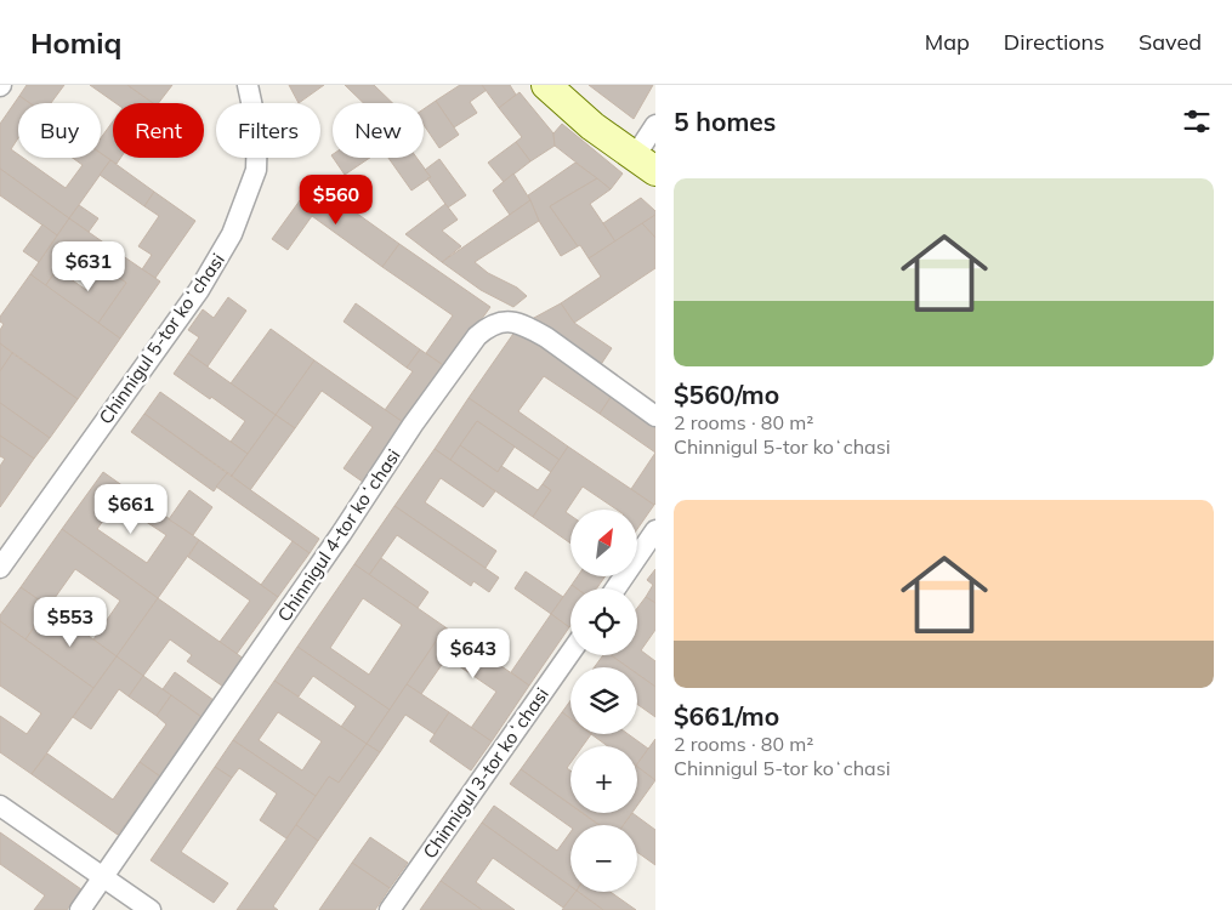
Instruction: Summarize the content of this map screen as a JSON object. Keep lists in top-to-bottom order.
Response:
{
  "streets": {
    "street": ["Chinnigul 5-tor koʻchasi", "Chinnigul 4-tor koʻchasi", "Chinnigul 3-tor koʻchasi"]
  },
  "north": "top right",
  "page": {
    "header": "Homiq",
    "nav": ["Map", "Directions", "Saved"],
    "heading": "5 homes",
    "chip": [
      "Buy",
      "Rent",
      "Filters",
      "New"
    ],
    "list": [
      {
        "name": "$560/mo",
        "note": "2 rooms · 80 m² · Chinnigul 5-tor koʻchasi"
      },
      {
        "name": "$661/mo",
        "note": "2 rooms · 80 m² · Chinnigul 5-tor koʻchasi"
      }
    ],
    "price": [
      "$560",
      "$631",
      "$661",
      "$553",
      "$643"
    ],
    "map_buttons": ["+", "−"]
  }
}
